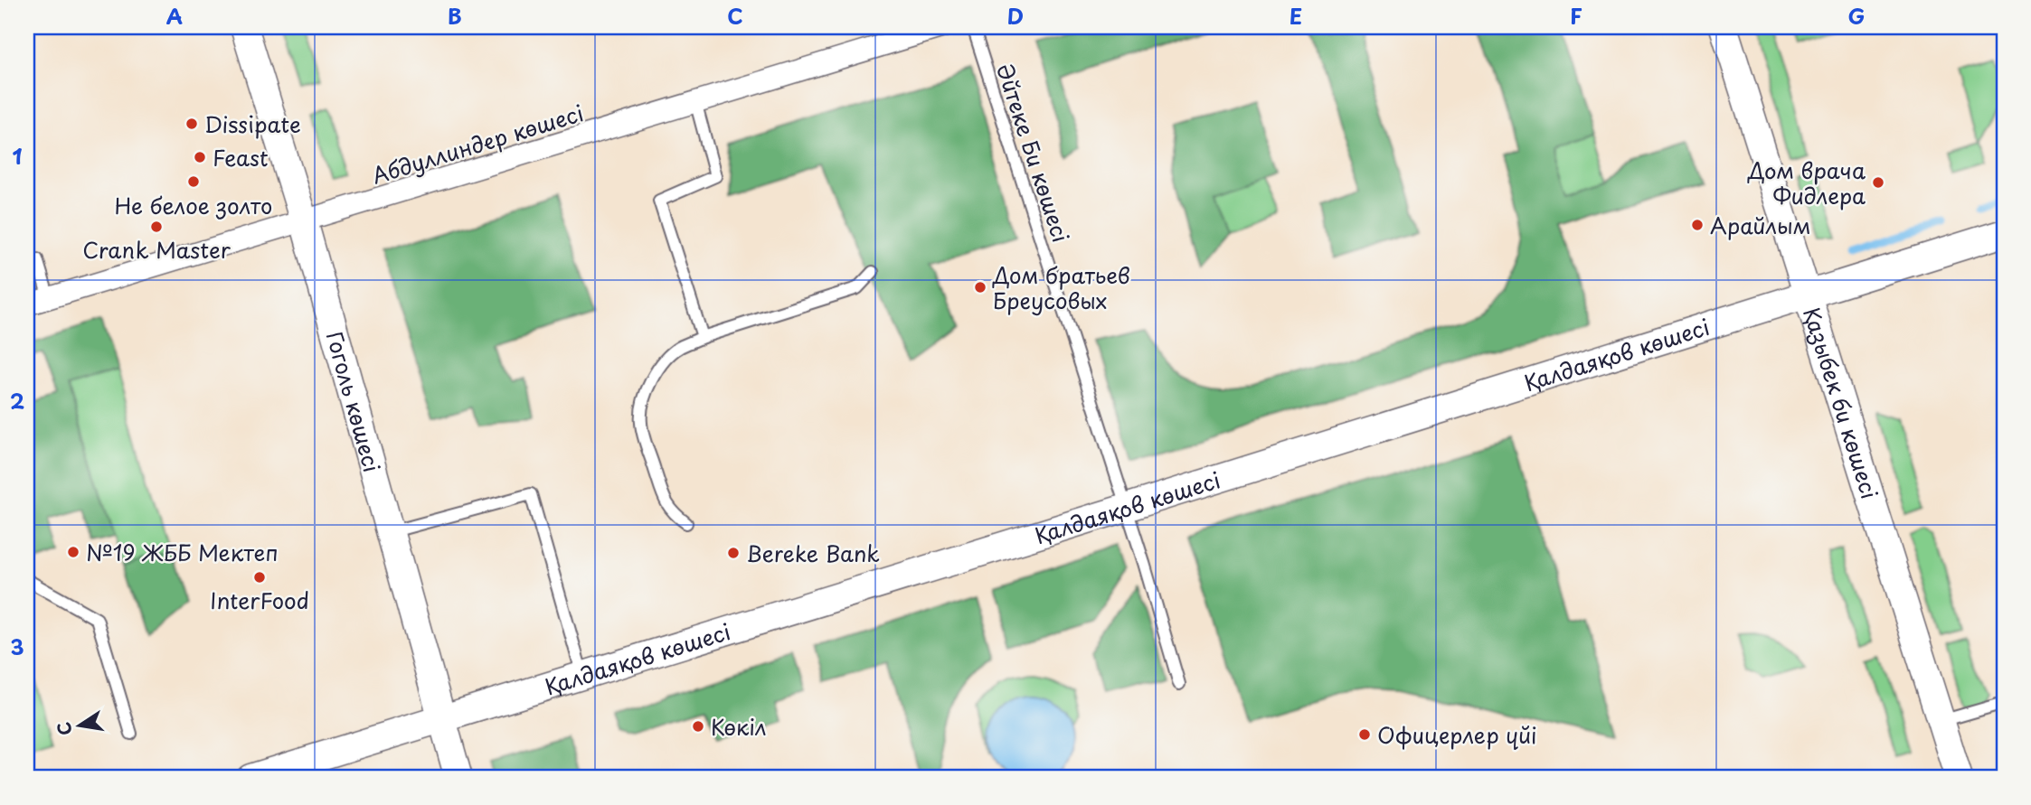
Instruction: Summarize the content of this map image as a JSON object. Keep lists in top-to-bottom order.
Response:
{
  "streets": {
    "street": [
      "Абдуллиндер көшесі",
      "Қалдаяқов көшесі",
      "Гоголь көшесі",
      "Қазыбек би көшесі"
    ],
    "lane": ["Әйтеке Би көшесі"]
  },
  "crossings": [
    ["Абдуллиндер көшесі", "Гоголь көшесі"],
    ["Әйтеке Би көшесі", "Қалдаяқов көшесі"],
    ["Қалдаяқов көшесі", "Гоголь көшесі"],
    ["Қалдаяқов көшесі", "Қазыбек би көшесі"]
  ],
  "places": [
    "Dissipate",
    "Feast",
    "Не белое золто",
    "Дом врача Фидлера",
    "Арайлым",
    "Crank Master",
    "Дом братьев Бреусовых",
    "№19 ЖББ Мектеп",
    "Bereke Bank",
    "InterFood",
    "Көкіл",
    "Офицерлер үйі"
  ],
  "north": "left",
  "grid": {
    "columns": [
      "A",
      "B",
      "C",
      "D",
      "E",
      "F",
      "G"
    ],
    "rows": ["1", "2", "3"]
  }
}
